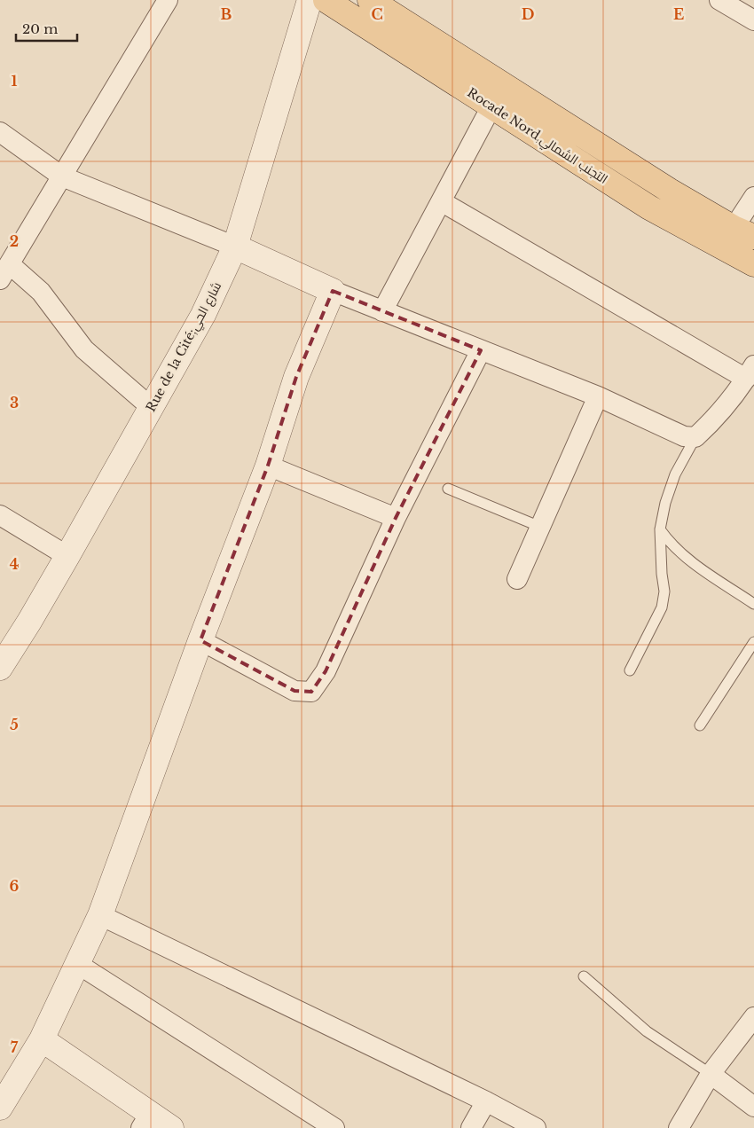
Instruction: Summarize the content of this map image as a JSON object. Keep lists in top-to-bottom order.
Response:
{
  "streets": {
    "main road": ["Rocade Nord,التجنب الشمالي"],
    "street": ["Rue de la Cité;شارع الحي"]
  },
  "scale_bar": "20 m",
  "grid": {
    "columns": [
      "B",
      "C",
      "D",
      "E"
    ],
    "rows": [
      "1",
      "2",
      "3",
      "4",
      "5",
      "6",
      "7"
    ]
  }
}
